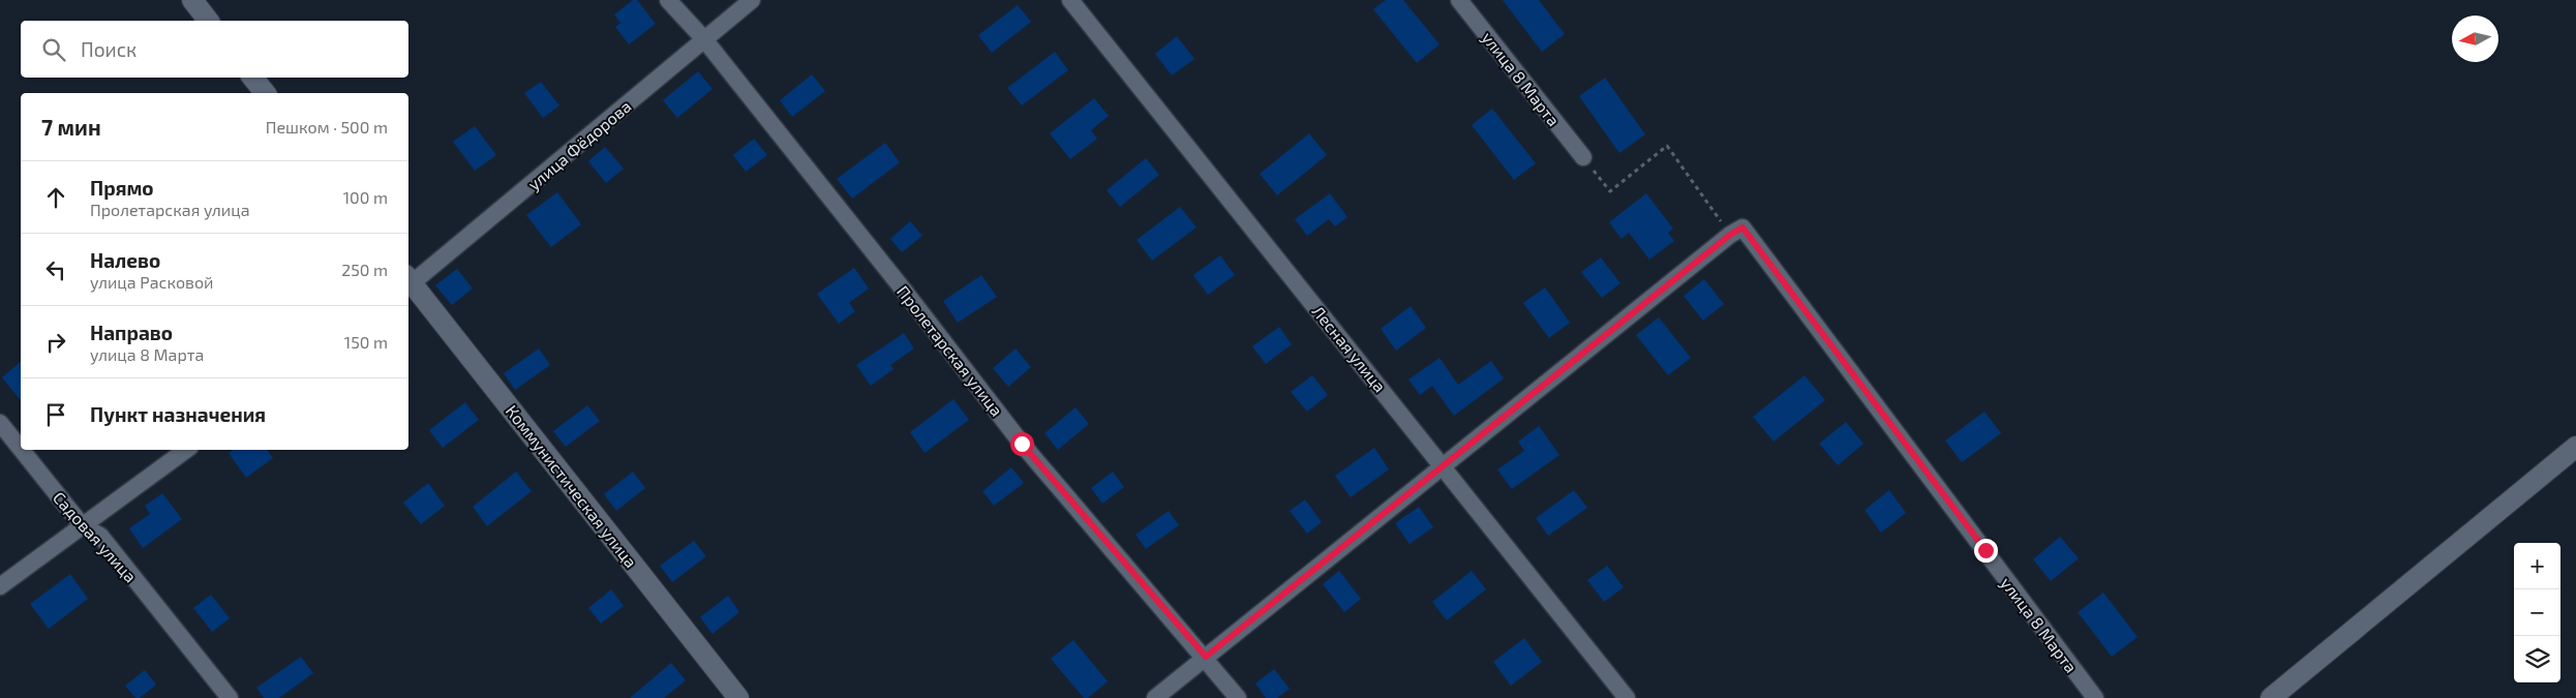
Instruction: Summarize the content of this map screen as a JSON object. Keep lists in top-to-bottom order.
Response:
{
  "streets": {
    "street": [
      "улица 8 Марта",
      "улица Фёдорова",
      "Лесная улица",
      "Пролетарская улица",
      "Коммунистическая улица",
      "Садовая улица"
    ]
  },
  "crossings": [
    ["улица Фёдорова", "Пролетарская улица"],
    ["улица Фёдорова", "Коммунистическая улица"]
  ],
  "north": "left",
  "page": {
    "search": "Поиск",
    "heading": ["7 мин", "Пешком · 500 m"],
    "list": [
      ["Прямо", "Пролетарская улица", "100 m"],
      ["Налево", "улица Расковой", "250 m"],
      ["Направо", "улица 8 Марта", "150 m"],
      "Пункт назначения"
    ],
    "map_buttons": ["+", "−"]
  }
}
